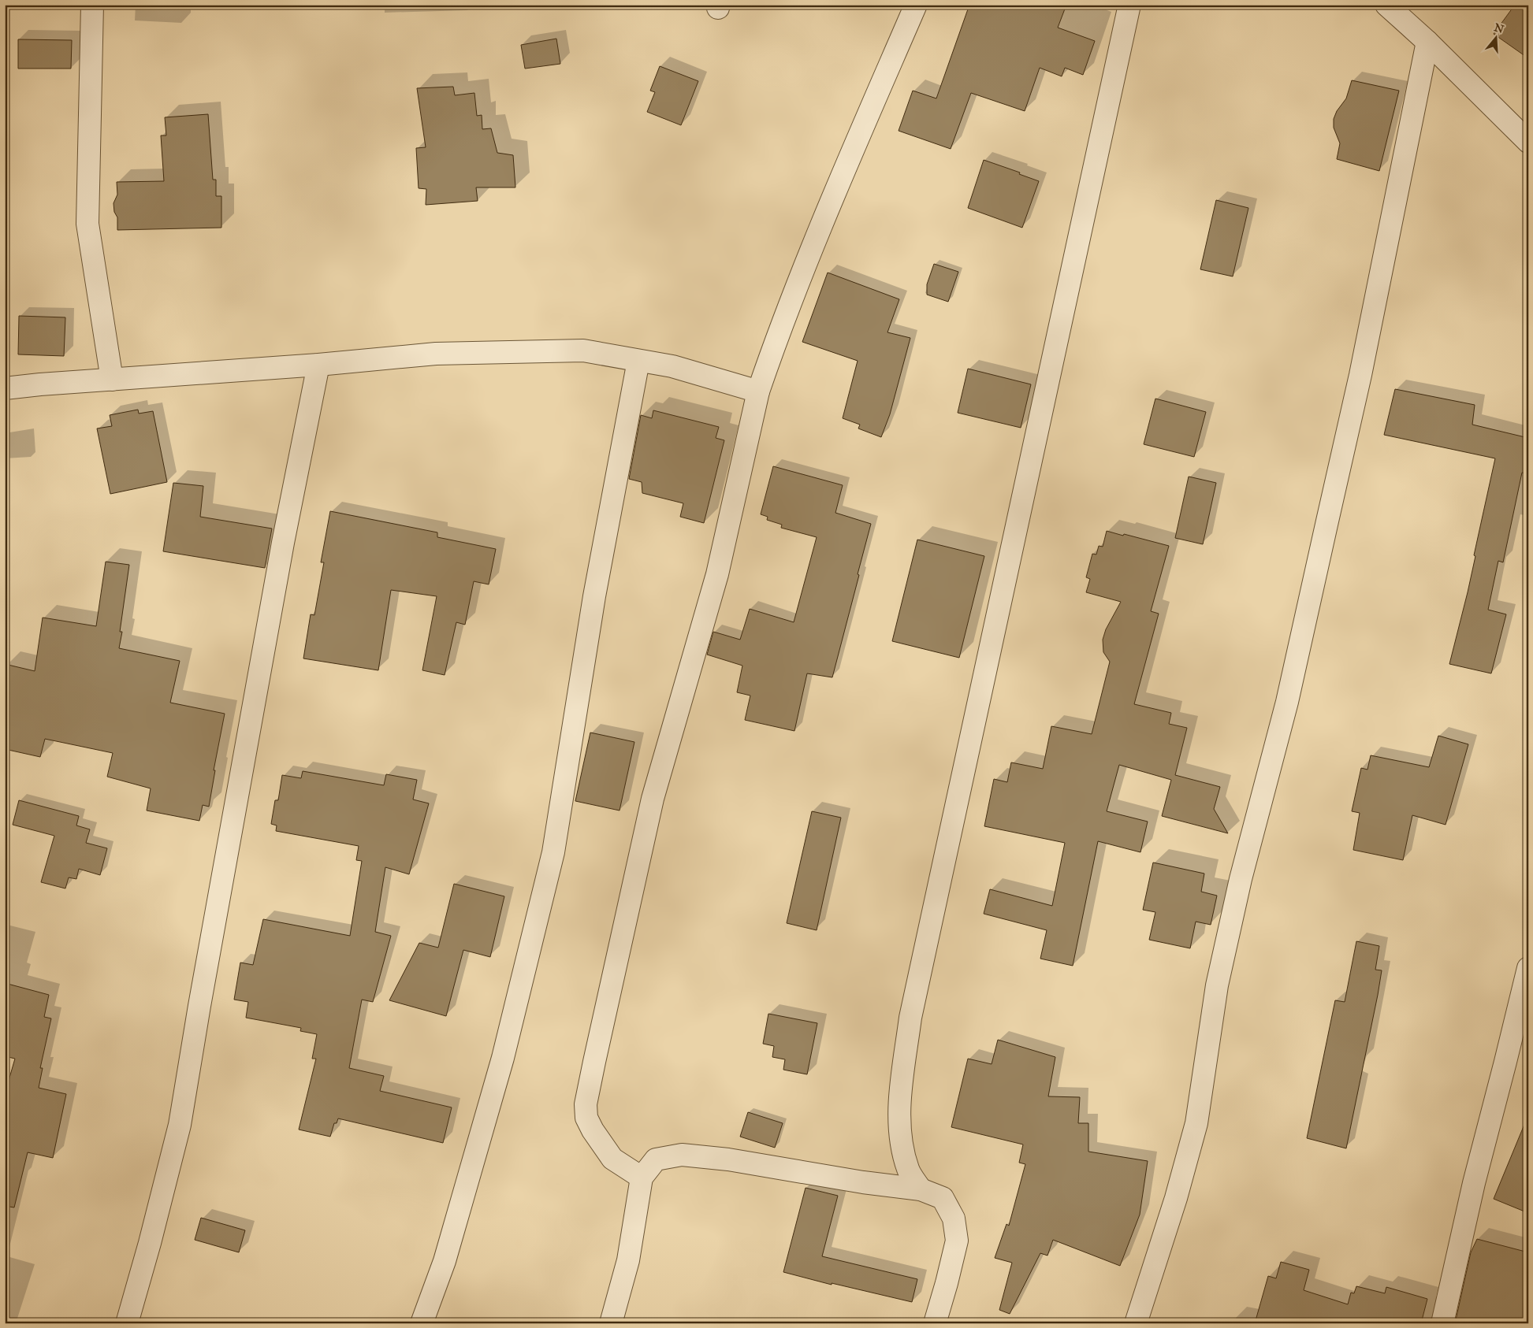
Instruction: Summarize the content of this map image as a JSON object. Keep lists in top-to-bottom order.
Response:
{
  "north": "top"
}
